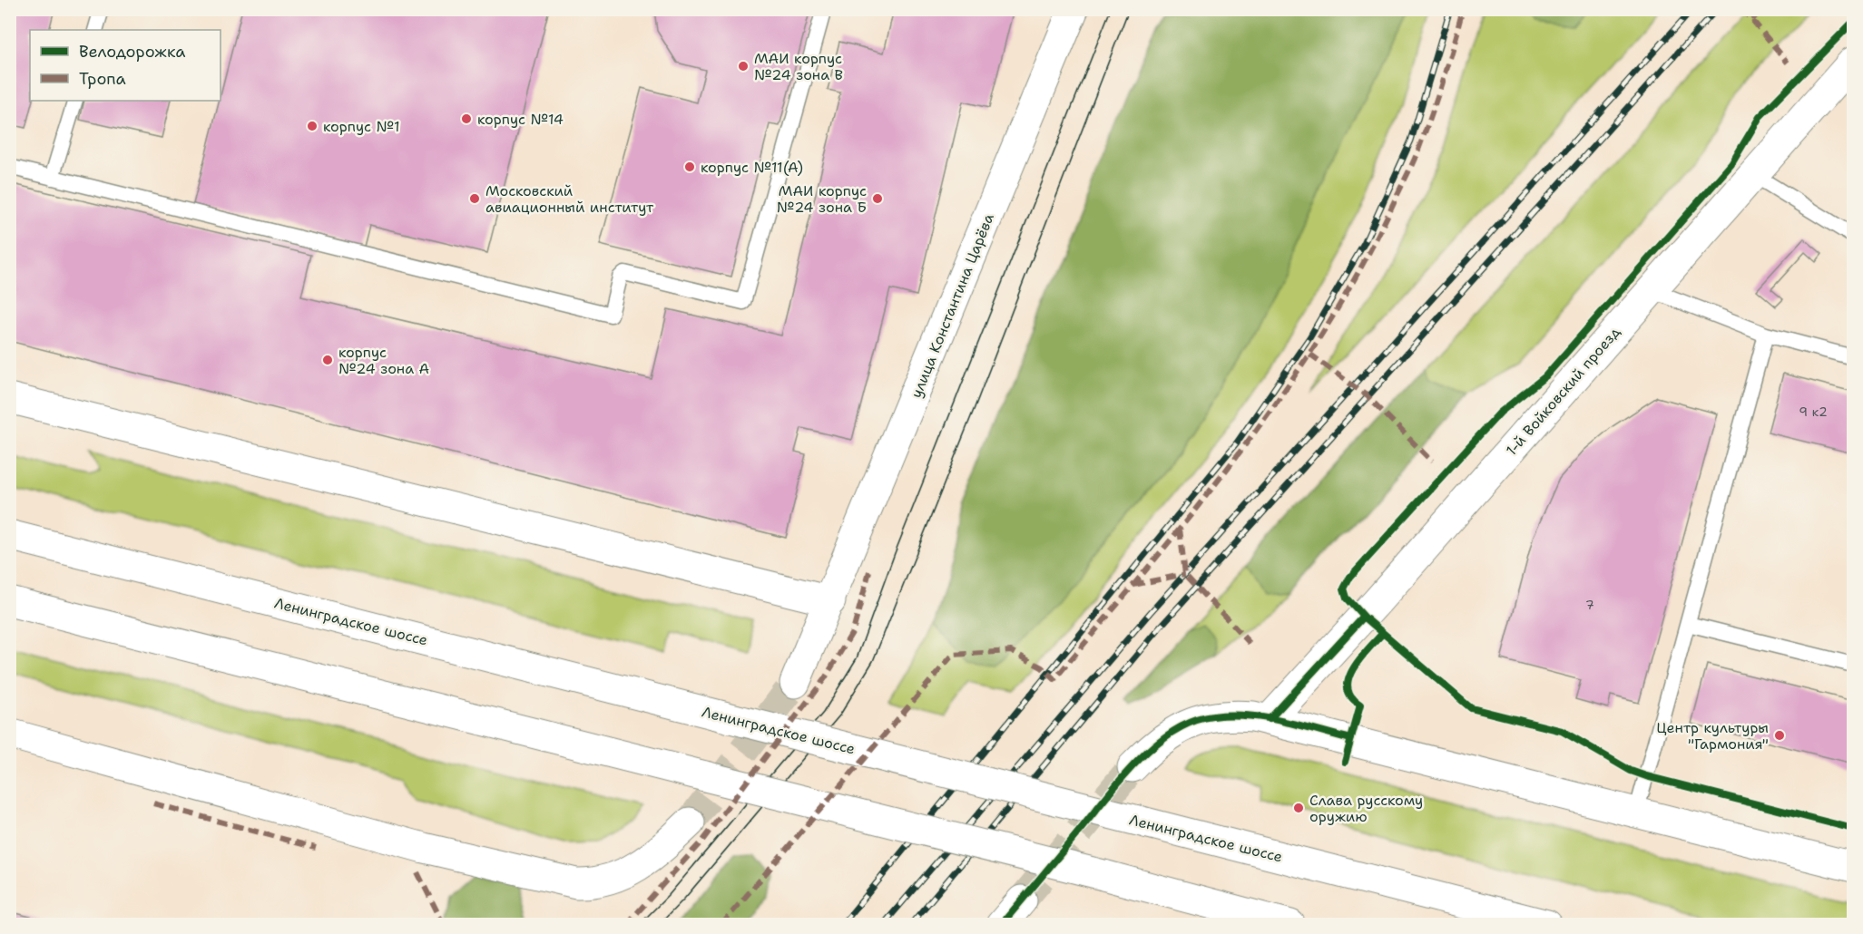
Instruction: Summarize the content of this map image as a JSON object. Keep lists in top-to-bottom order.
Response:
{
  "streets": {
    "main road": ["улица Константина Царёва", "1-й Войковский проезд", "Ленинградское шоссе"]
  },
  "places": [
    "МАИ корпус №24 зона В",
    "корпус №14",
    "корпус №1",
    "корпус №11(А)",
    "Московский авиационный институт",
    "МАИ корпус №24 зона Б",
    "корпус №24 зона А",
    "Центр культуры \"Гармония\"",
    "Слава русскому оружию"
  ],
  "house_numbers": ["9 к2", "7"],
  "legend": ["Велодорожка", "Тропа"]
}
